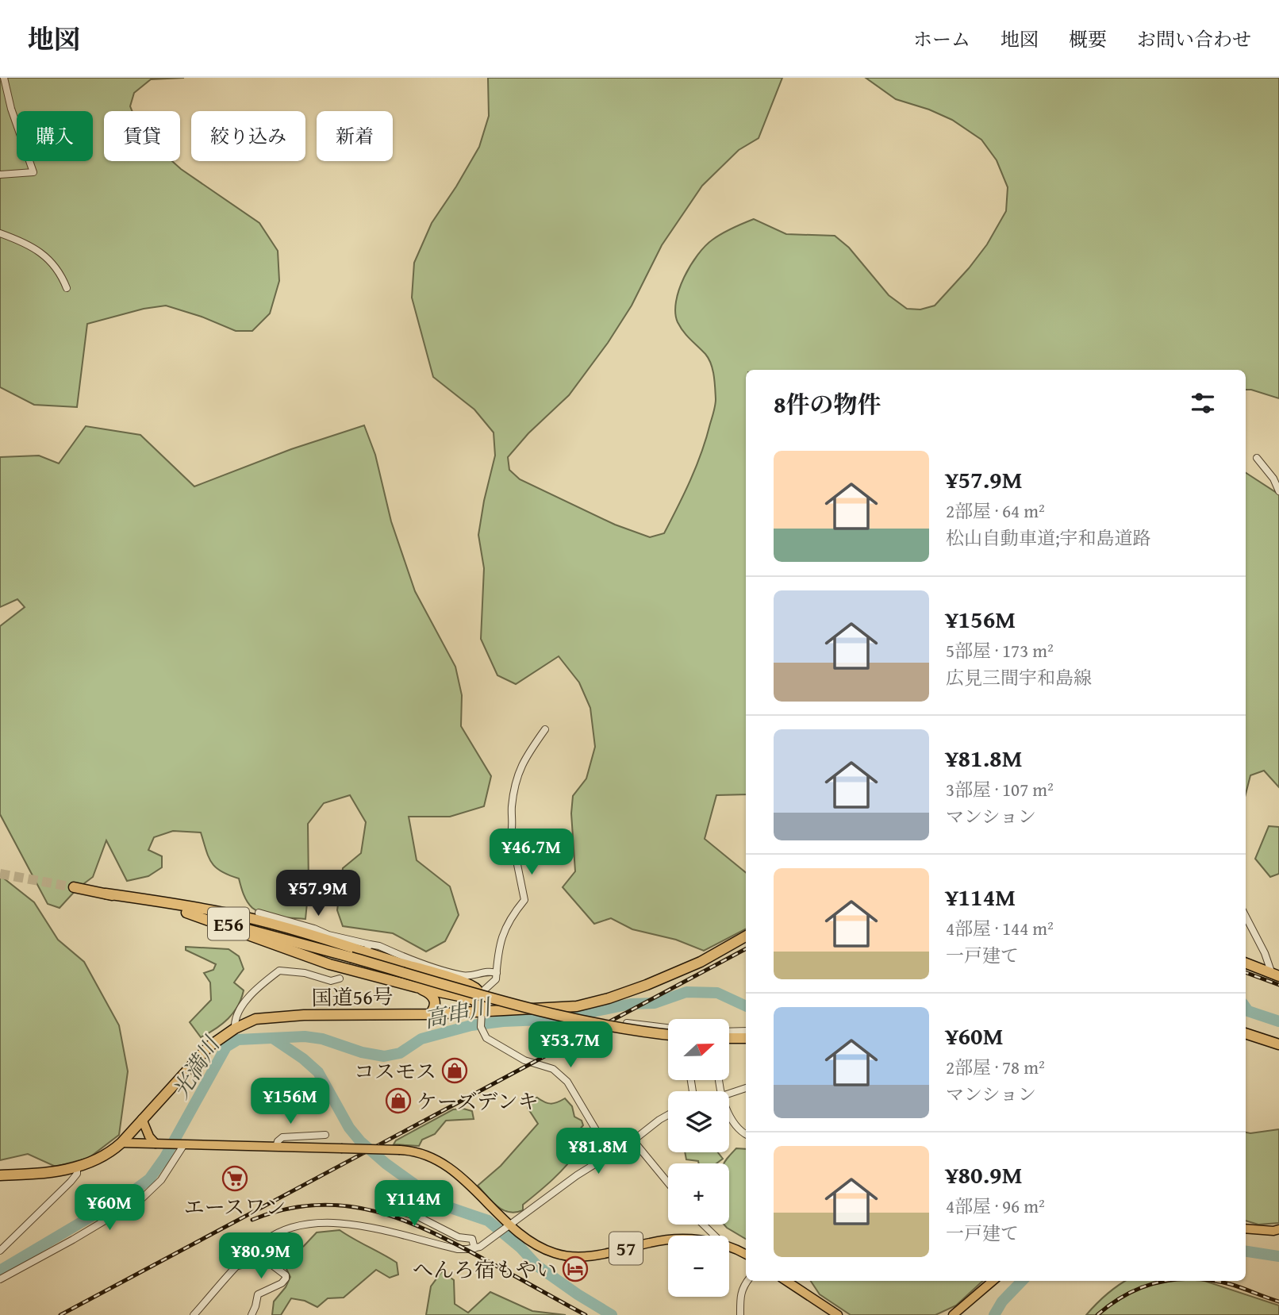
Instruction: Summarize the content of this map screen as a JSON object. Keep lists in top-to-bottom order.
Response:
{
  "streets": {
    "highway": ["E56", "国道56号"],
    "main road": ["57"]
  },
  "crossings": [
    ["国道56号", "57"]
  ],
  "water": ["高串川", "光満川"],
  "places": {
    "shop": ["コスモス", "ケーズデンキ"],
    "supermarket": ["エースワン"],
    "hotel": ["へんろ宿もやい"]
  },
  "north": "right",
  "page": {
    "header": "地図",
    "nav": [
      "ホーム",
      "地図",
      "概要",
      "お問い合わせ"
    ],
    "chip": [
      "購入",
      "賃貸",
      "絞り込み",
      "新着"
    ],
    "heading": "8件の物件",
    "list": [
      {
        "name": "¥57.9M",
        "note": "2部屋 · 64 m² · 松山自動車道;宇和島道路"
      },
      {
        "name": "¥156M",
        "note": "5部屋 · 173 m² · 広見三間宇和島線"
      },
      {
        "name": "¥81.8M",
        "note": "3部屋 · 107 m² · マンション"
      },
      {
        "name": "¥114M",
        "note": "4部屋 · 144 m² · 一戸建て"
      },
      {
        "name": "¥60M",
        "note": "2部屋 · 78 m² · マンション"
      },
      {
        "name": "¥80.9M",
        "note": "4部屋 · 96 m² · 一戸建て"
      }
    ],
    "price": [
      "¥46.7M",
      "¥57.9M",
      "¥53.7M",
      "¥156M",
      "¥81.8M",
      "¥114M",
      "¥60M",
      "¥80.9M"
    ],
    "map_buttons": ["+", "−"]
  }
}
